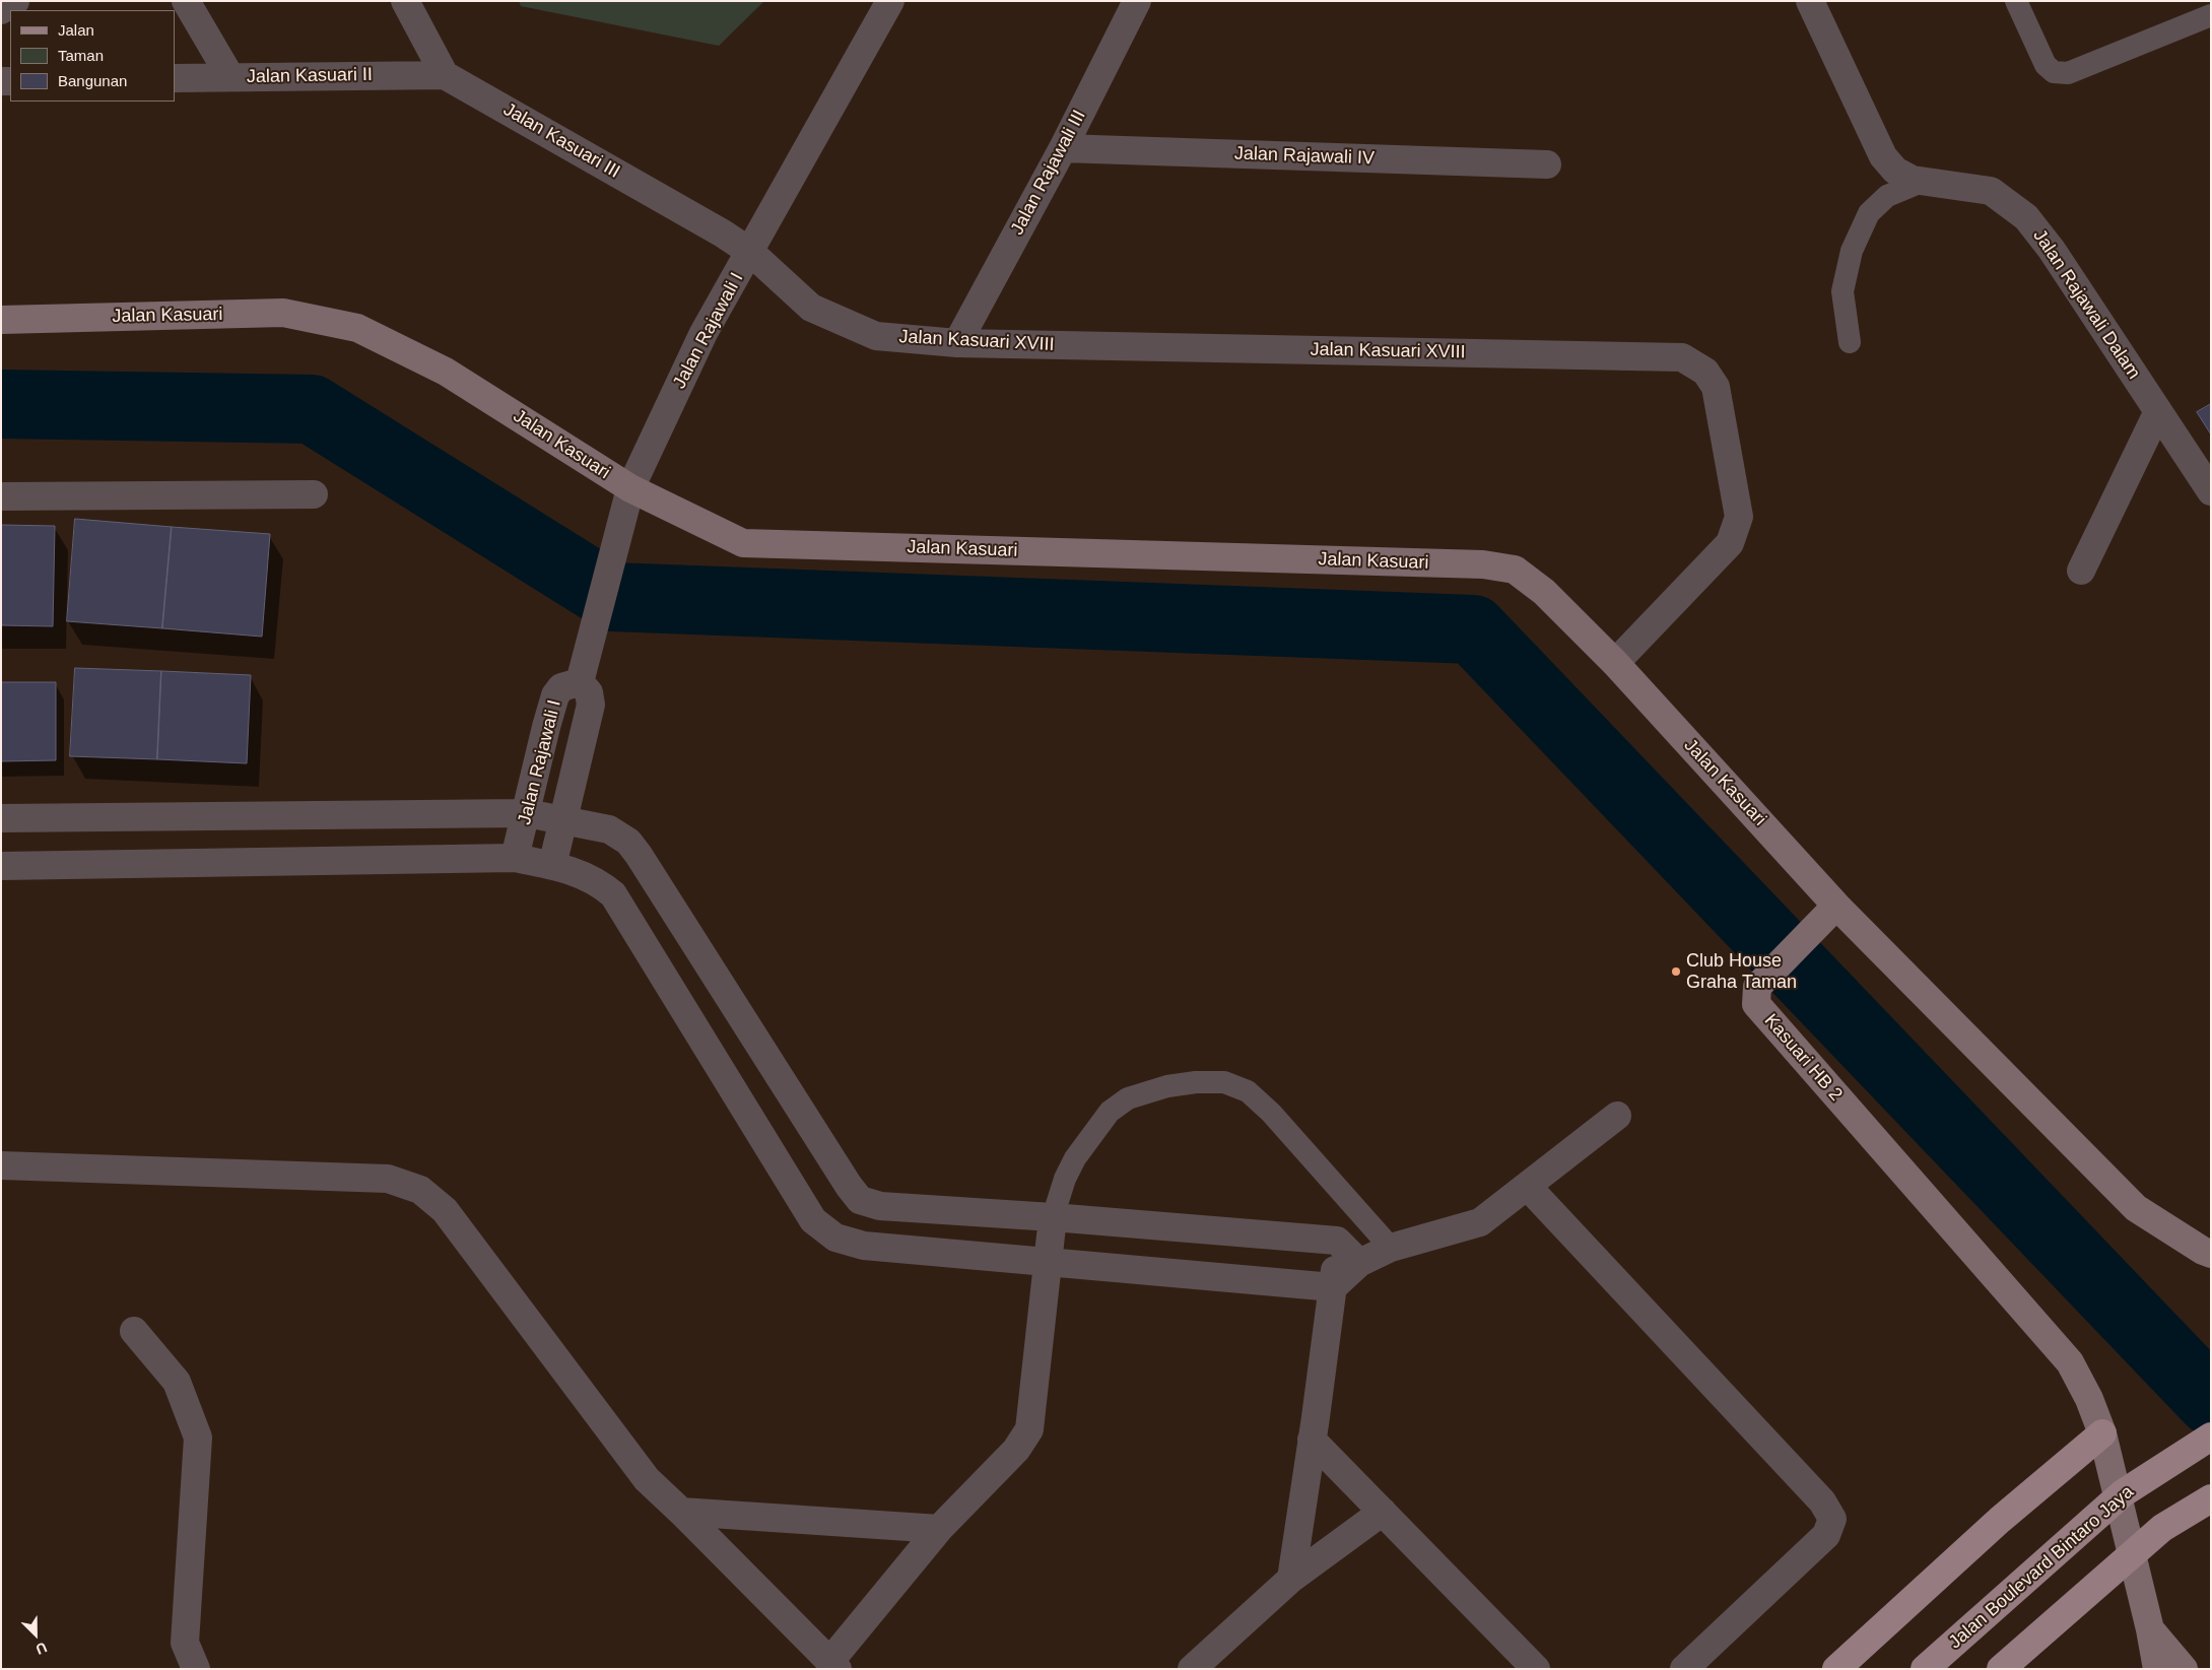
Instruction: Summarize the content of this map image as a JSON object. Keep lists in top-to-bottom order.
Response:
{
  "streets": {
    "main road": ["Jalan Kasuari", "Kasuari HB 2", "Jalan Boulevard Bintaro Jaya"],
    "street": [
      "Jalan Kasuari II",
      "Jalan Kasuari III",
      "Jalan Rajawali IV",
      "Jalan Rajawali III",
      "Jalan Rajawali Dalam",
      "Jalan Rajawali I",
      "Jalan Kasuari XVIII"
    ]
  },
  "crossings": [
    ["Jalan Kasuari II", "Jalan Kasuari III"],
    ["Jalan Kasuari III", "Jalan Rajawali I"],
    ["Jalan Kasuari III", "Jalan Kasuari XVIII"],
    ["Jalan Rajawali IV", "Jalan Rajawali III"],
    ["Jalan Rajawali III", "Jalan Kasuari XVIII"],
    ["Jalan Kasuari", "Jalan Rajawali I"],
    ["Jalan Kasuari", "Jalan Kasuari XVIII"],
    ["Jalan Kasuari", "Kasuari HB 2"],
    ["Jalan Rajawali I", "Jalan Kasuari XVIII"]
  ],
  "places": ["Club House Graha Taman"],
  "legend": ["Jalan", "Taman", "Bangunan"],
  "north": "bottom right"
}
